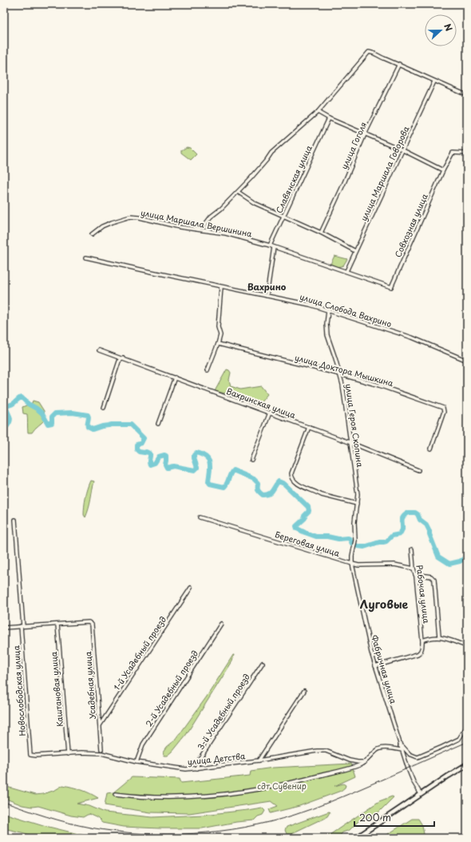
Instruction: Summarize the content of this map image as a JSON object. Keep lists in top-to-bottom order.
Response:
{
  "streets": {
    "street": [
      "улица Гоголя",
      "улица Маршала Говорова",
      "Славянская улица",
      "улица Маршала Вершинина",
      "Совхозная улица",
      "улица Слобода Вахрино",
      "улица Доктора Мышкина",
      "Вахринская улица",
      "улица Героя Скопина",
      "Береговая улица",
      "Рабочая улица",
      "1-й Усадебный проезд",
      "Фабричная улица",
      "Усадебная улица",
      "2-й Усадебный проезд",
      "Каштановая улица",
      "Новослободская улица",
      "3-й Усадебный проезд",
      "улица Детства"
    ]
  },
  "crossings": [
    ["улица Маршала Говорова", "улица Маршала Вершинина"],
    ["Славянская улица", "улица Маршала Вершинина"],
    ["улица Маршала Вершинина", "Совхозная улица"],
    ["улица Слобода Вахрино", "улица Героя Скопина"],
    ["улица Доктора Мышкина", "улица Героя Скопина"],
    ["Вахринская улица", "улица Героя Скопина"],
    ["улица Героя Скопина", "Фабричная улица"],
    ["Береговая улица", "Рабочая улица"],
    ["Береговая улица", "Фабричная улица"],
    ["1-й Усадебный проезд", "Усадебная улица"],
    ["Усадебная улица", "Каштановая улица"],
    ["2-й Усадебный проезд", "улица Детства"],
    ["Каштановая улица", "улица Детства"],
    ["Новослободская улица", "улица Детства"],
    ["3-й Усадебный проезд", "улица Детства"]
  ],
  "districts": ["Вахрино", "Луговые"],
  "parks": ["сдт Сувенир"],
  "scale_bar": "200 m",
  "north": "right"
}
